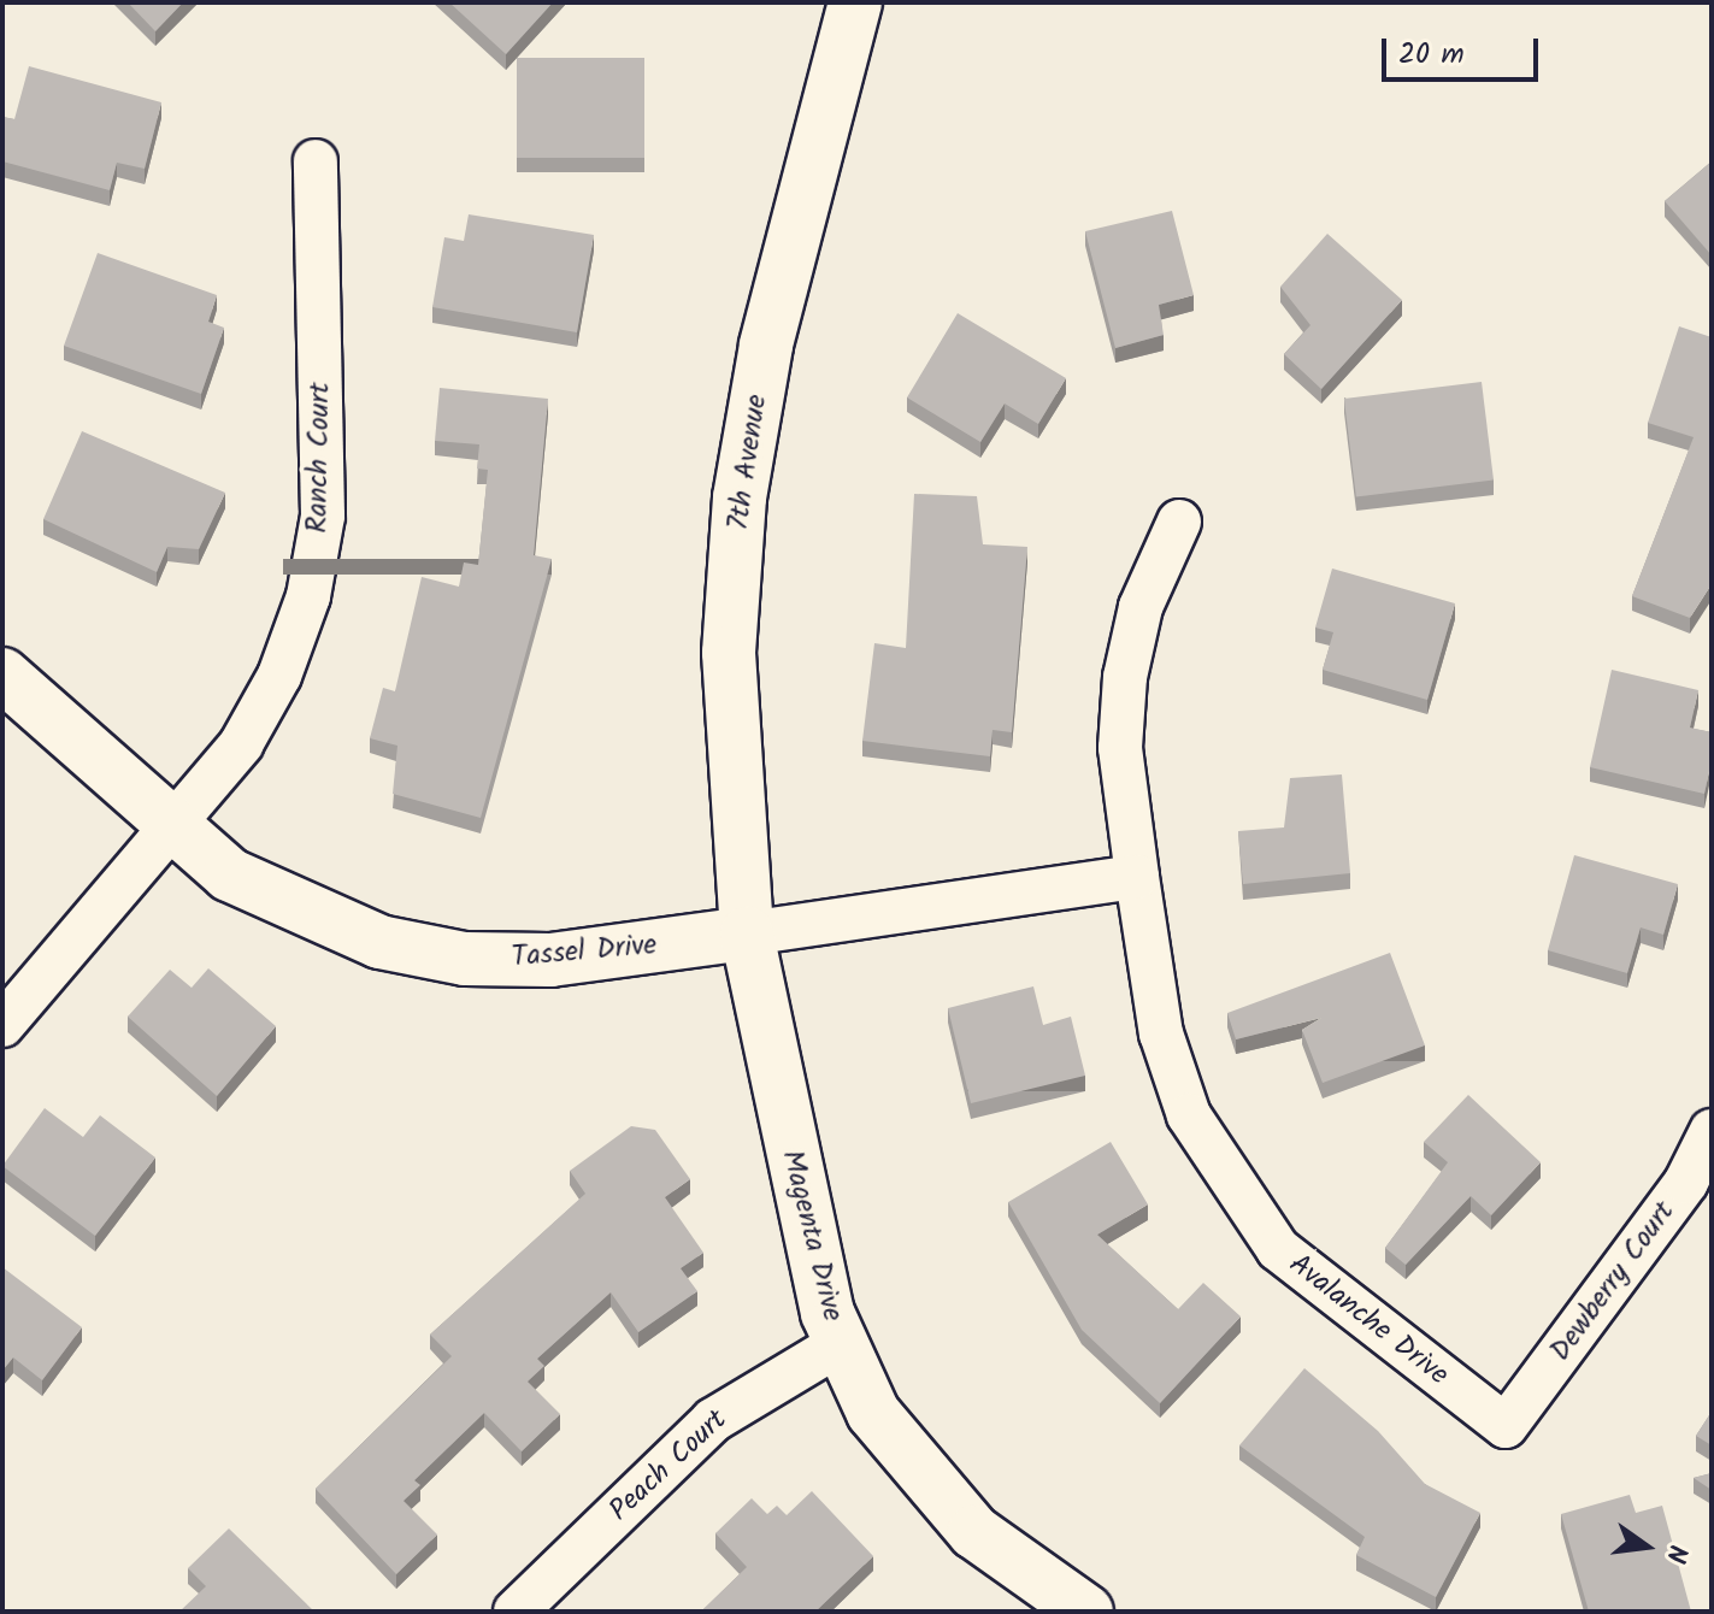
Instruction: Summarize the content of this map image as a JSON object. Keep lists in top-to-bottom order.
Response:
{
  "streets": {
    "main road": ["7th Avenue", "Tassel Drive", "Magenta Drive"],
    "street": [
      "Ranch Court",
      "Dewberry Court",
      "Avalanche Drive",
      "Peach Court"
    ]
  },
  "crossings": [
    ["Ranch Court", "Tassel Drive"],
    ["7th Avenue", "Tassel Drive"],
    ["7th Avenue", "Magenta Drive"],
    ["Tassel Drive", "Magenta Drive"],
    ["Tassel Drive", "Avalanche Drive"],
    ["Magenta Drive", "Peach Court"],
    ["Dewberry Court", "Avalanche Drive"]
  ],
  "scale_bar": "20 m",
  "north": "right"
}
